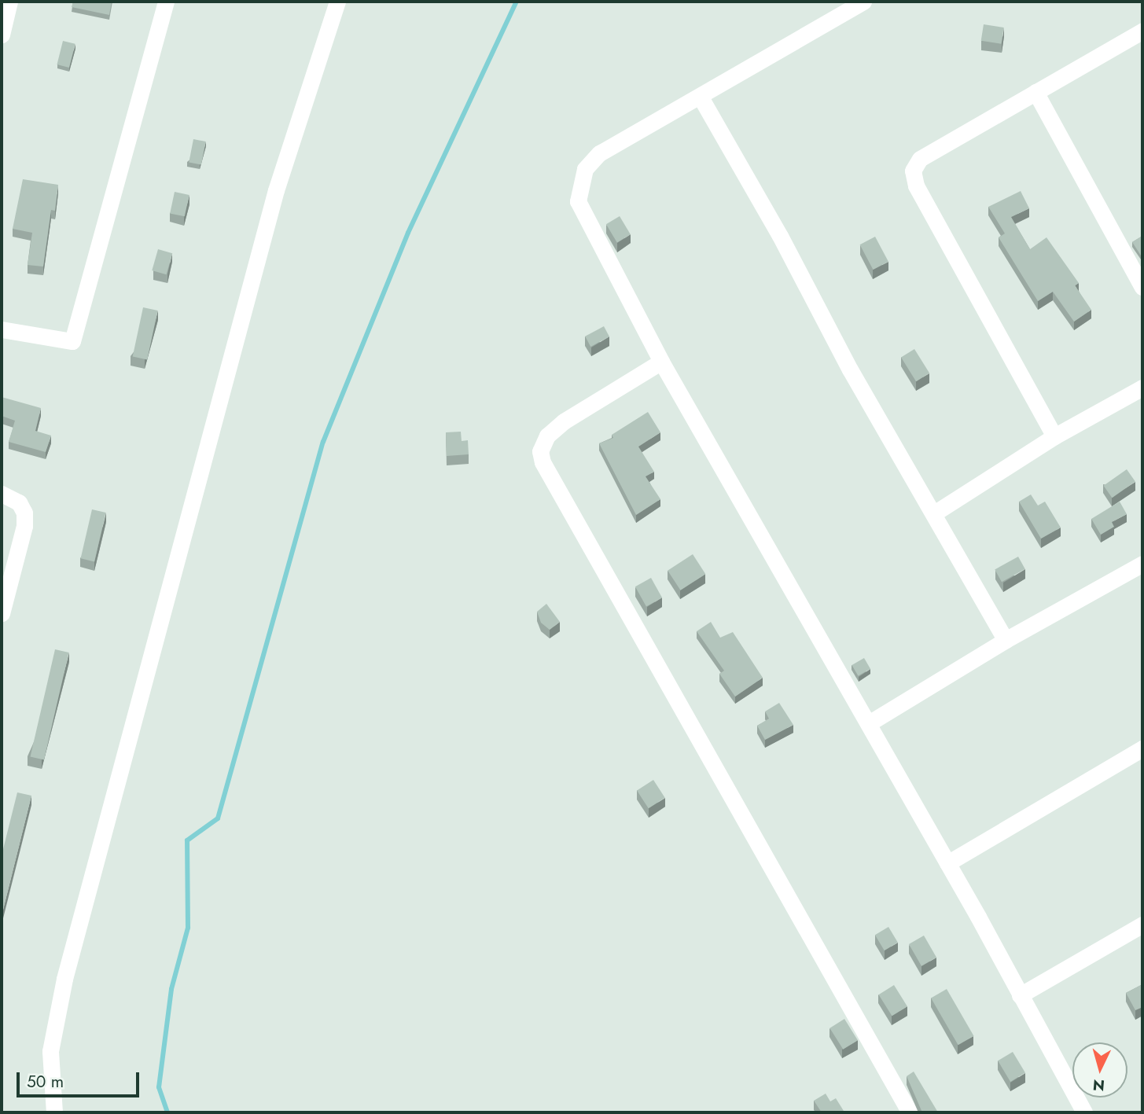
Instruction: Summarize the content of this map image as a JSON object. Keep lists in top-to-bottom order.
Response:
{
  "scale_bar": "50 m",
  "north": "bottom"
}
